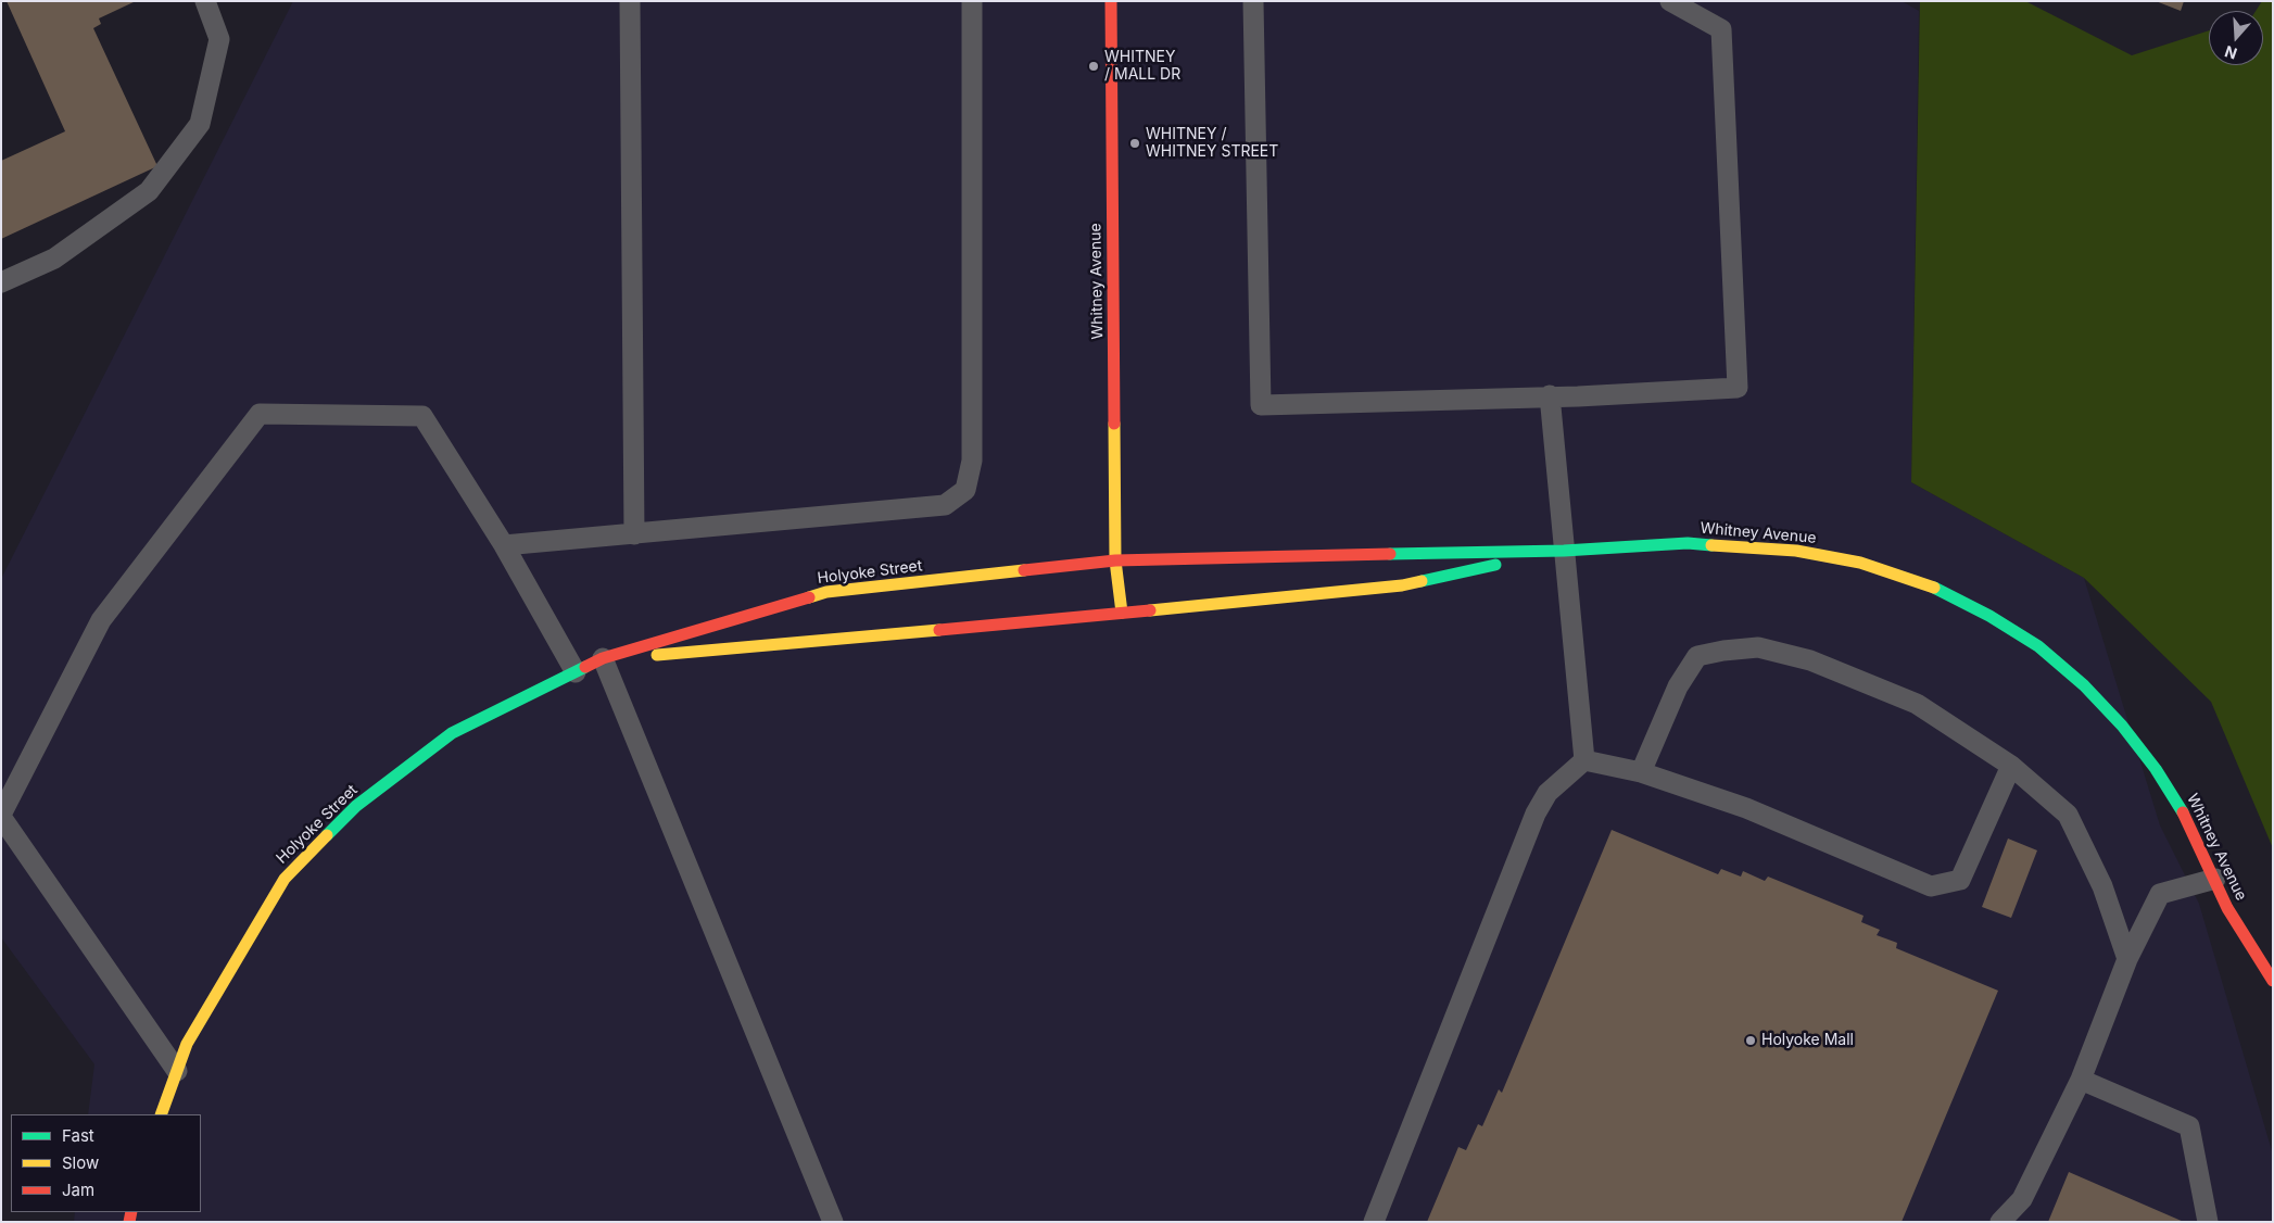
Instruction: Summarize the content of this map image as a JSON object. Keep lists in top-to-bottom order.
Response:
{
  "streets": {
    "main road": ["Whitney Avenue", "Holyoke Street"]
  },
  "crossings": [
    ["Whitney Avenue", "Holyoke Street"]
  ],
  "places": ["WHITNEY / MALL DR", "WHITNEY / WHITNEY STREET", "Holyoke Mall"],
  "legend": ["Fast", "Slow", "Jam"],
  "north": "bottom"
}
